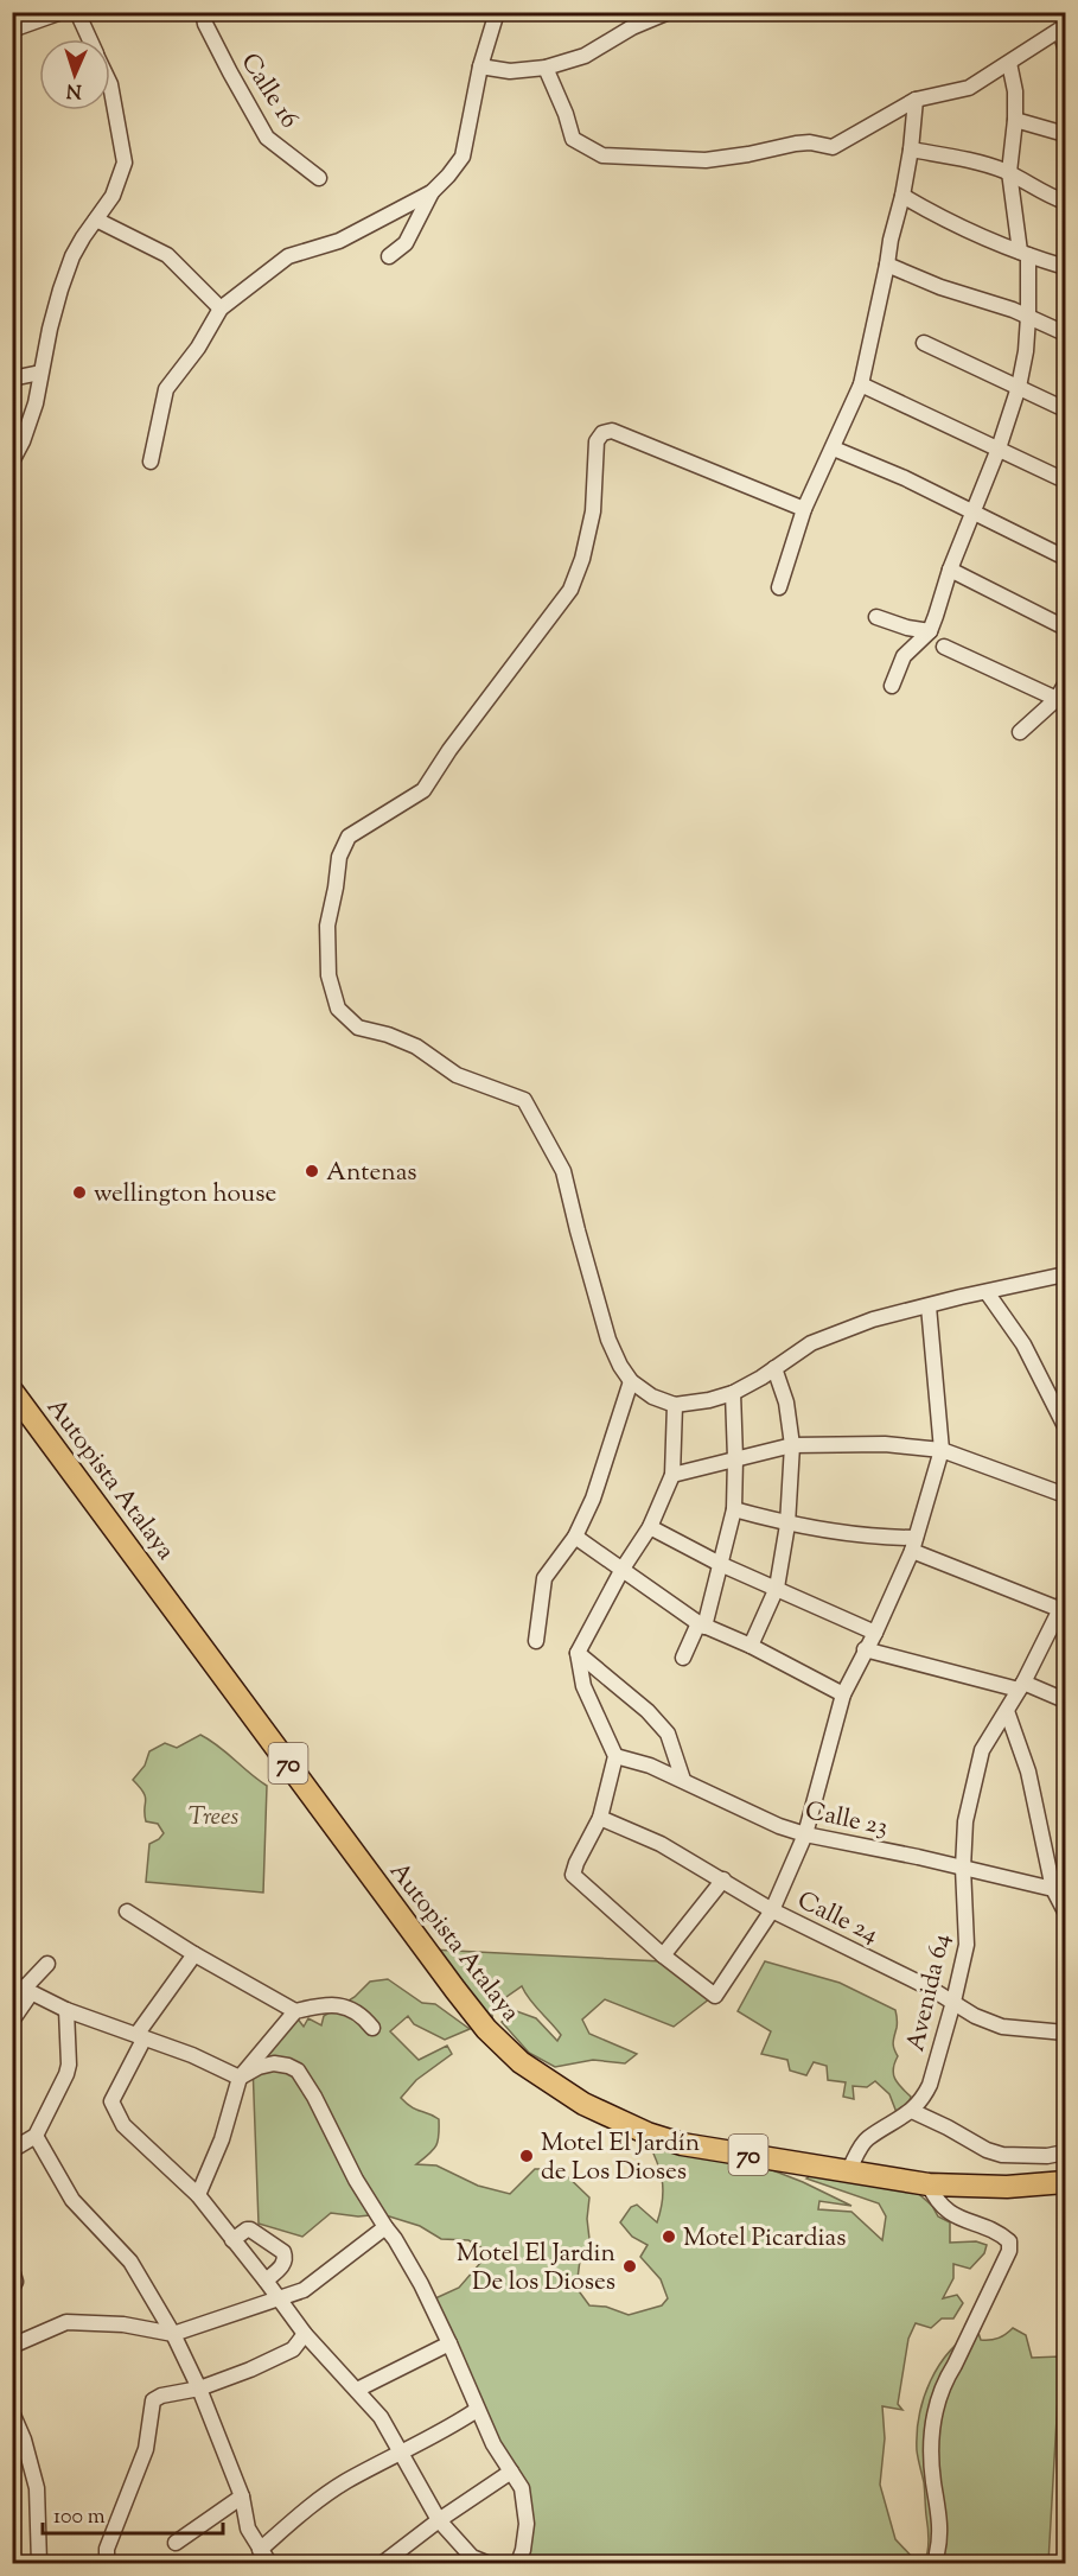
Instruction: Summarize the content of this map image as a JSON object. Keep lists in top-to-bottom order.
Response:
{
  "streets": {
    "main road": ["Autopista Atalaya", "70"],
    "street": [
      "Calle 16",
      "Calle 23",
      "Calle 24",
      "Avenida 64"
    ]
  },
  "crossings": [
    ["Autopista Atalaya", "Avenida 64"],
    ["Calle 23", "Avenida 64"],
    ["Calle 24", "Avenida 64"]
  ],
  "parks": ["Trees"],
  "places": [
    "Antenas",
    "wellington house",
    "Motel El Jardín de Los Dioses",
    "Motel Picardias",
    "Motel El Jardin De los Dioses"
  ],
  "scale_bar": "100 m",
  "north": "bottom"
}
